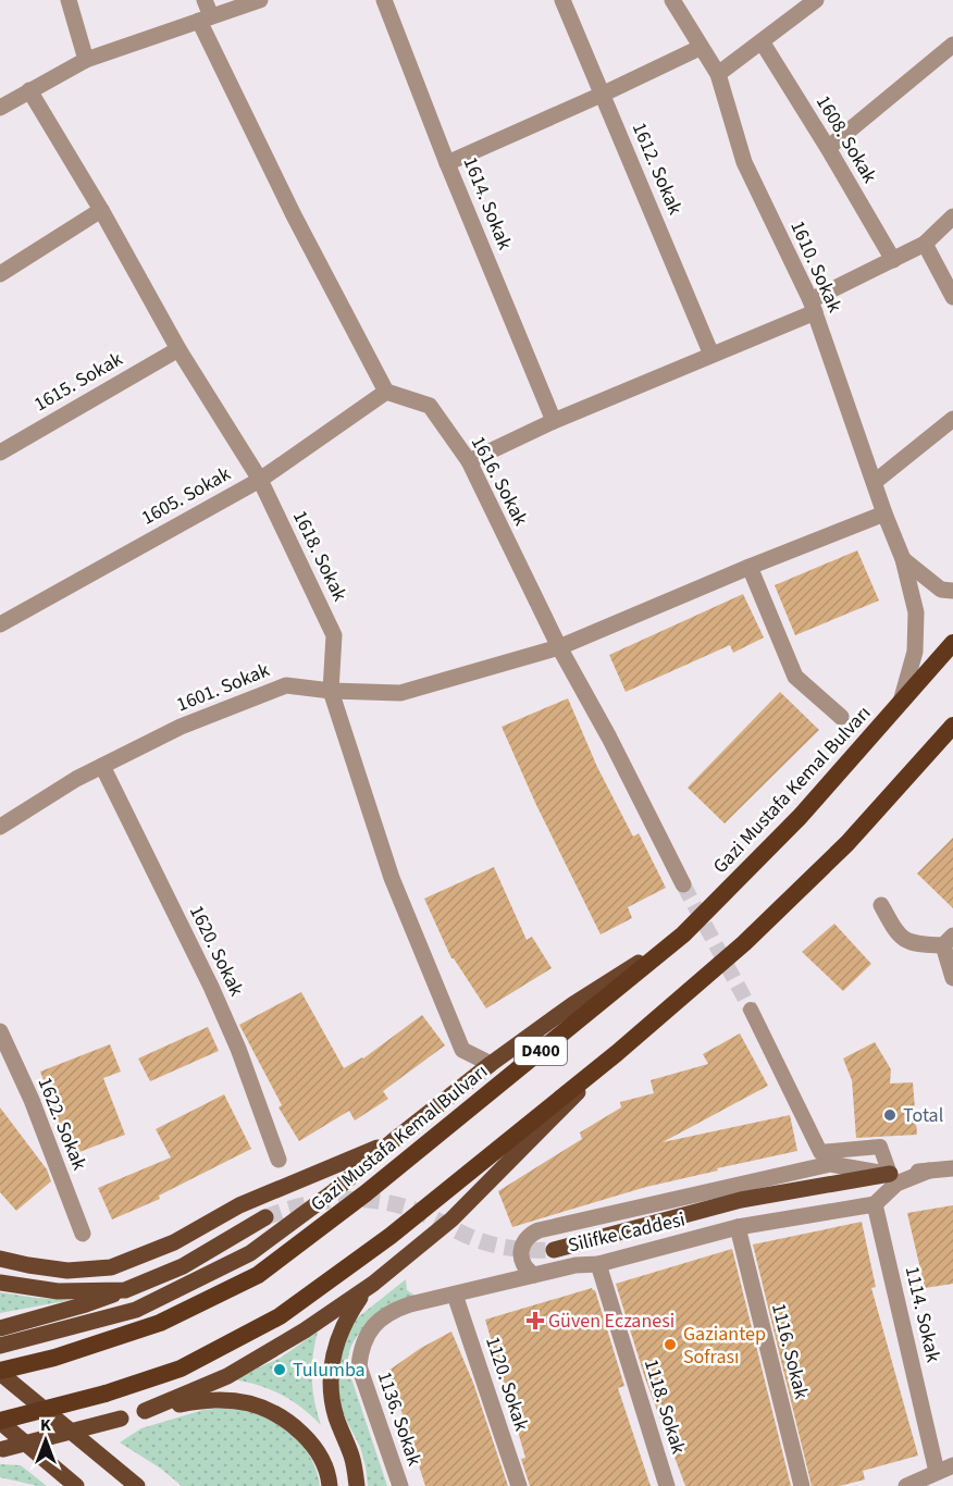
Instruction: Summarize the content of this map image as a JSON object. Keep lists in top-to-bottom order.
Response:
{
  "streets": {
    "highway": ["Gazi Mustafa Kemal Bulvarı", "D400"],
    "street": [
      "1608. Sokak",
      "1612. Sokak",
      "1614. Sokak",
      "1610. Sokak",
      "1615. Sokak",
      "1616. Sokak",
      "1605. Sokak",
      "1618. Sokak",
      "1601. Sokak",
      "1620. Sokak",
      "1622. Sokak",
      "Silifke Caddesi",
      "1114. Sokak",
      "1116. Sokak",
      "1120. Sokak",
      "1118. Sokak",
      "1136. Sokak"
    ]
  },
  "crossings": [
    ["1610. Sokak", "1601. Sokak"],
    ["1610. Sokak", "Gazi Mustafa Kemal Bulvarı"],
    ["1615. Sokak", "1618. Sokak"],
    ["1616. Sokak", "1605. Sokak"],
    ["1616. Sokak", "1601. Sokak"],
    ["1605. Sokak", "1618. Sokak"],
    ["1618. Sokak", "1601. Sokak"],
    ["1601. Sokak", "1620. Sokak"],
    ["Silifke Caddesi", "1114. Sokak"],
    ["Silifke Caddesi", "1116. Sokak"],
    ["Silifke Caddesi", "1120. Sokak"],
    ["Silifke Caddesi", "1118. Sokak"],
    ["Silifke Caddesi", "1136. Sokak"]
  ],
  "places": {
    "other": ["Total", "Gaziantep Sofrası", "Tulumba"],
    "health": ["Güven Eczanesi"]
  },
  "north": "top"
}
